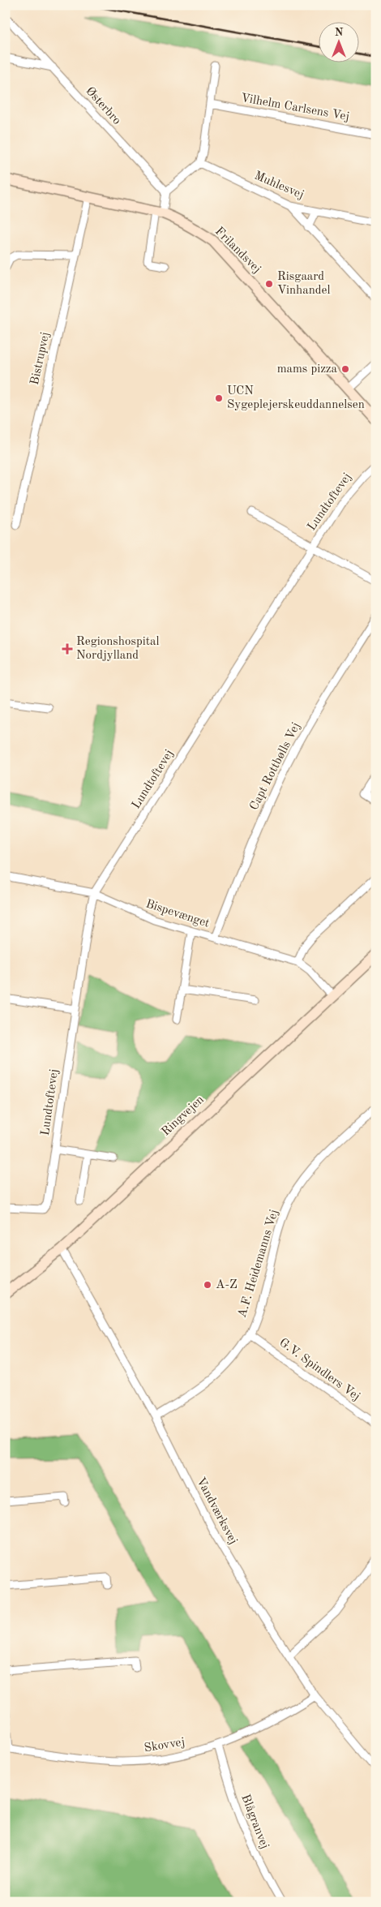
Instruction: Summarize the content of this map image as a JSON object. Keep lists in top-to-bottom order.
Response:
{
  "streets": {
    "main road": ["Frilandsvej", "Ringvejen"],
    "street": [
      "Østerbro",
      "Vilhelm Carlsens Vej",
      "Muhlesvej",
      "Bistrupvej",
      "Lundtoftevej",
      "Capt Rottbølls Vej",
      "Bispevænget",
      "A.F. Heidemanns Vej",
      "G.V. Spindlers Vej",
      "Vandværksvej",
      "Skovvej",
      "Blågranvej"
    ]
  },
  "crossings": [
    ["Frilandsvej", "Bistrupvej"],
    ["Lundtoftevej", "Bispevænget"],
    ["Capt Rottbølls Vej", "Bispevænget"],
    ["Bispevænget", "Ringvejen"],
    ["Ringvejen", "Vandværksvej"],
    ["A.F. Heidemanns Vej", "G.V. Spindlers Vej"],
    ["A.F. Heidemanns Vej", "Vandværksvej"],
    ["Vandværksvej", "Skovvej"],
    ["Skovvej", "Blågranvej"]
  ],
  "places": {
    "other": [
      "Risgaard Vinhandel",
      "mams pizza",
      "UCN Sygeplejerskeuddannelsen",
      "A-Z"
    ],
    "health": ["Regionshospital Nordjylland"]
  },
  "north": "top"
}
